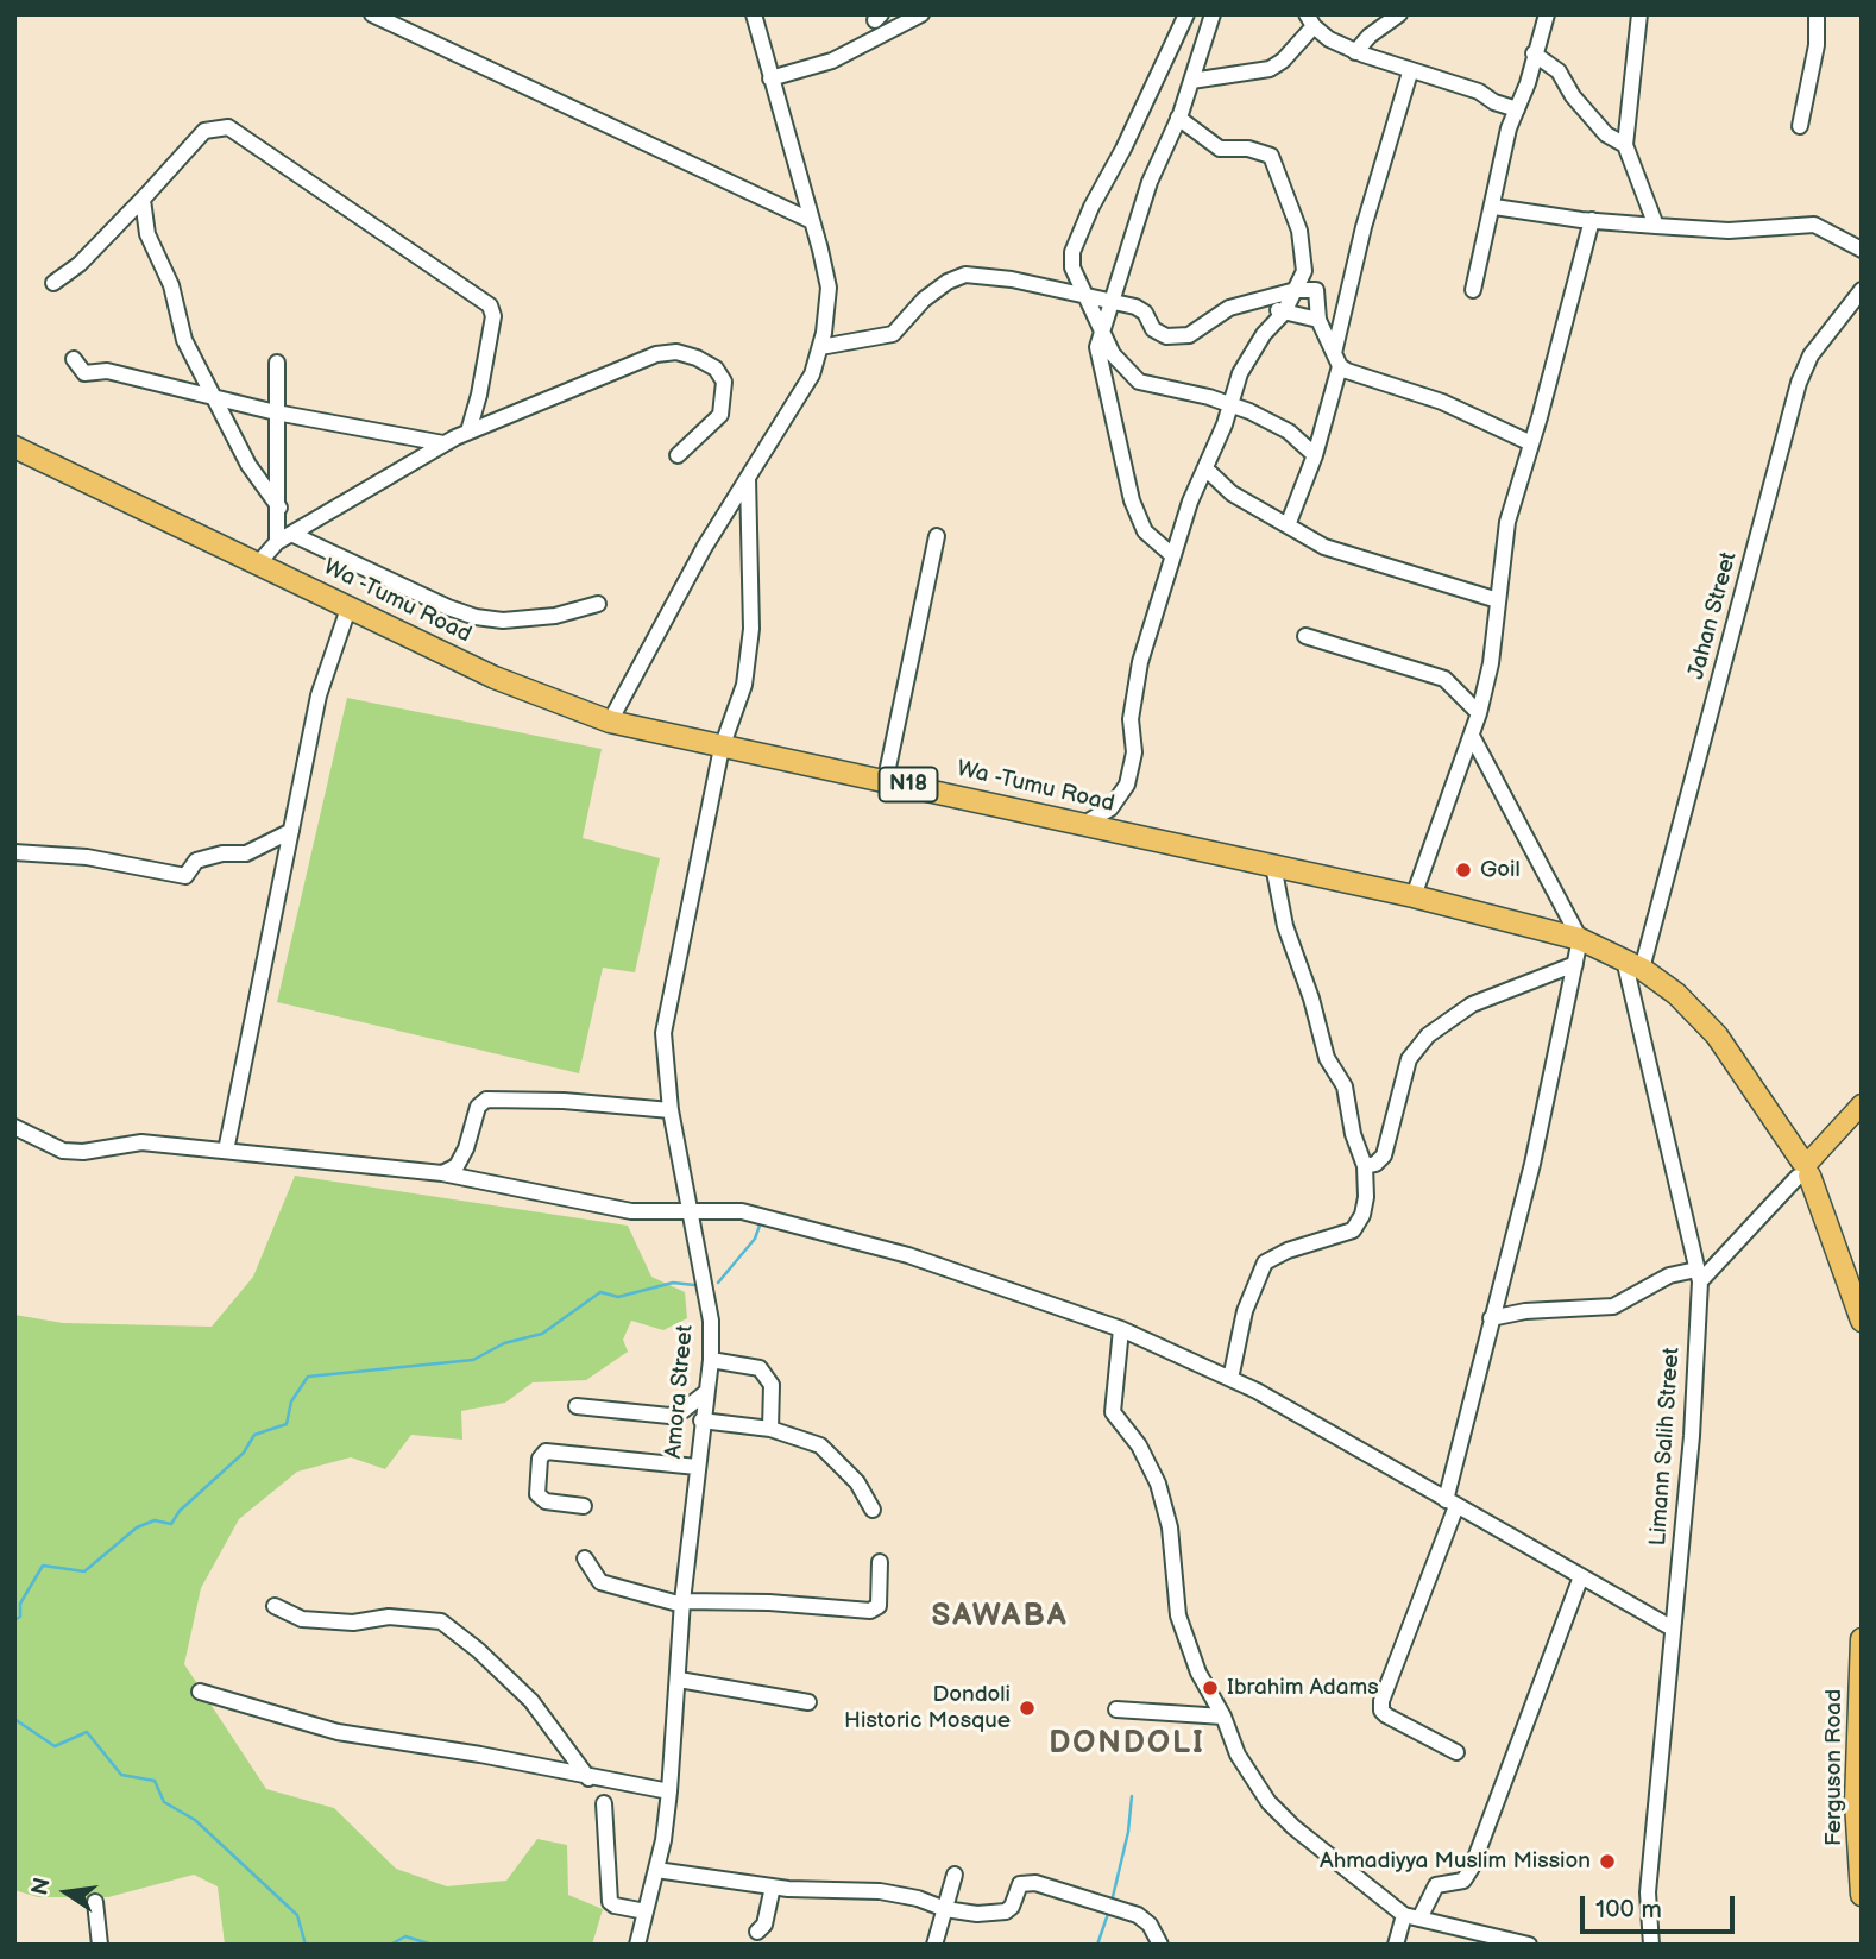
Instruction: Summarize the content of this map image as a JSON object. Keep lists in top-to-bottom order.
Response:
{
  "streets": {
    "highway": ["Wa -Tumu Road", "N18", "Ferguson Road"],
    "street": ["Jahan Street", "Amora Street", "Limann Salih Street"]
  },
  "crossings": [
    ["Wa -Tumu Road", "Jahan Street"],
    ["Wa -Tumu Road", "N18"],
    ["Wa -Tumu Road", "Amora Street"],
    ["Wa -Tumu Road", "Limann Salih Street"],
    ["Jahan Street", "Limann Salih Street"]
  ],
  "districts": ["SAWABA", "DONDOLI"],
  "places": [
    "Goil",
    "Ibrahim Adams",
    "Dondoli Historic Mosque",
    "Ahmadiyya Muslim Mission"
  ],
  "scale_bar": "100 m",
  "north": "left"
}
